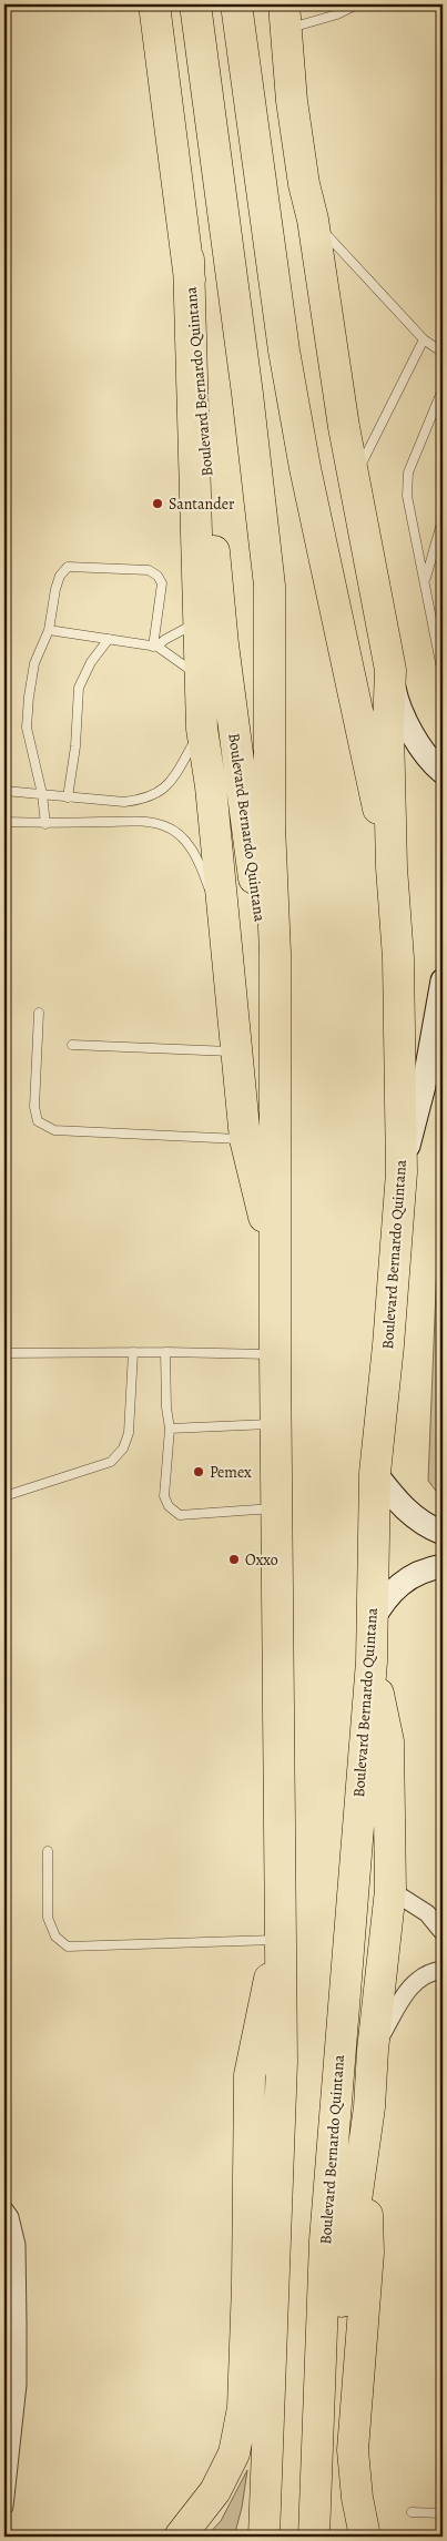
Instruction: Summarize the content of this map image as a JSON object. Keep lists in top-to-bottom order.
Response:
{
  "streets": {
    "highway": ["Boulevard Bernardo Quintana"]
  },
  "places": ["Santander", "Pemex", "Oxxo"]
}
